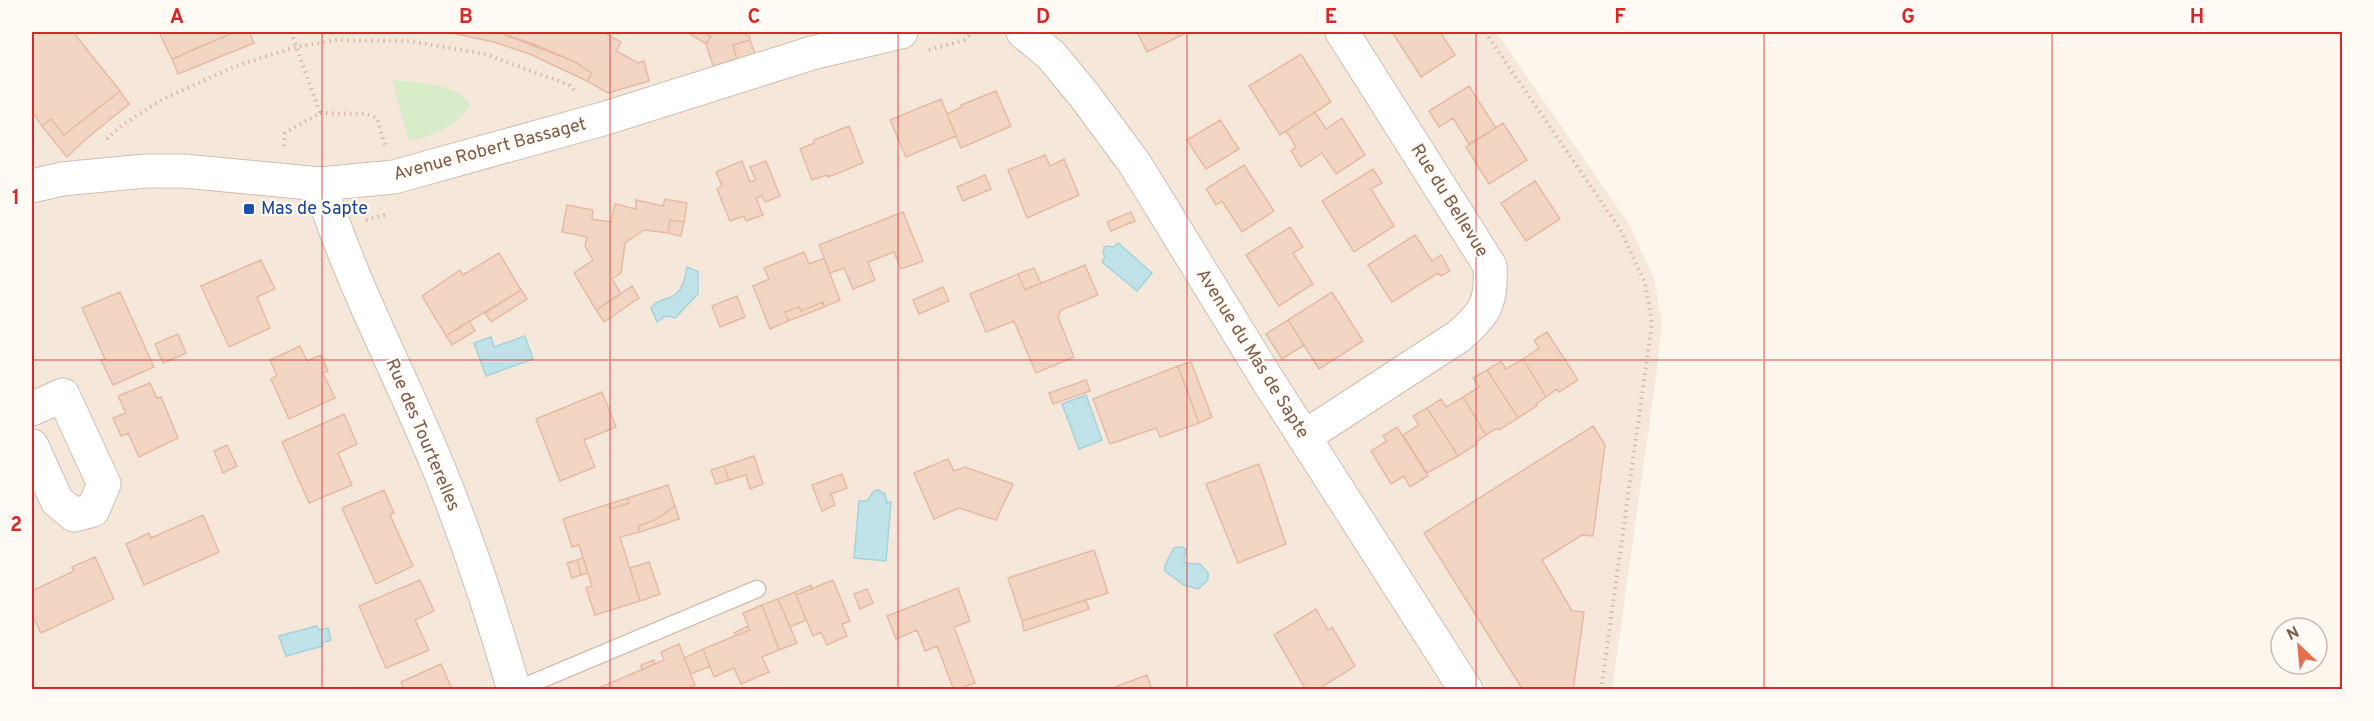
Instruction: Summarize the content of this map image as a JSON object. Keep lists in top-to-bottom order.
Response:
{
  "streets": {
    "street": [
      "Avenue Robert Bassaget",
      "Rue du Bellevue",
      "Avenue du Mas de Sapte",
      "Rue des Tourterelles"
    ]
  },
  "crossings": [
    ["Avenue Robert Bassaget", "Rue des Tourterelles"],
    ["Rue du Bellevue", "Avenue du Mas de Sapte"]
  ],
  "places": {
    "transit": ["Mas de Sapte"]
  },
  "north": "top left",
  "grid": {
    "columns": [
      "A",
      "B",
      "C",
      "D",
      "E",
      "F",
      "G",
      "H"
    ],
    "rows": ["1", "2"]
  }
}
